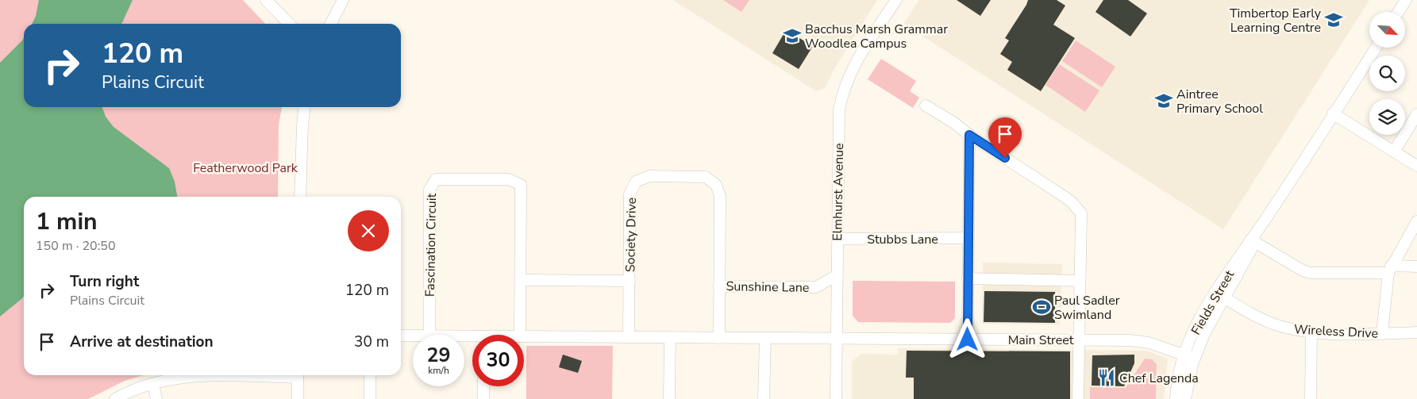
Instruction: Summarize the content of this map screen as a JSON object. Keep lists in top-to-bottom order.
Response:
{
  "streets": {
    "street": [
      "Elmhurst Avenue",
      "Society Drive",
      "Stubbs Lane",
      "Fascination Circuit",
      "Sunshine Lane",
      "Fields Street",
      "Wireless Drive",
      "Main Street"
    ]
  },
  "crossings": [
    ["Elmhurst Avenue", "Stubbs Lane"],
    ["Elmhurst Avenue", "Sunshine Lane"],
    ["Elmhurst Avenue", "Main Street"],
    ["Society Drive", "Sunshine Lane"],
    ["Society Drive", "Main Street"],
    ["Fields Street", "Wireless Drive"],
    ["Fields Street", "Main Street"]
  ],
  "parks": ["Featherwood Park"],
  "places": {
    "school or university": ["Timbertop Early Learning Centre", "Bacchus Marsh Grammar Woodlea Campus", "Aintree Primary School"],
    "sports": ["Paul Sadler Swimland"],
    "restaurant": ["Chef Lagenda"]
  },
  "north": "bottom right",
  "page": {
    "turn": ["120 m", "Plains Circuit"],
    "heading": ["1 min", "150 m · 20:50"],
    "list": [
      {
        "name": "Turn right",
        "note": "Plains Circuit",
        "value": "120 m"
      },
      {
        "name": "Arrive at destination",
        "value": "30 m"
      }
    ],
    "speed": "29 km/h",
    "limit": "30"
  }
}
